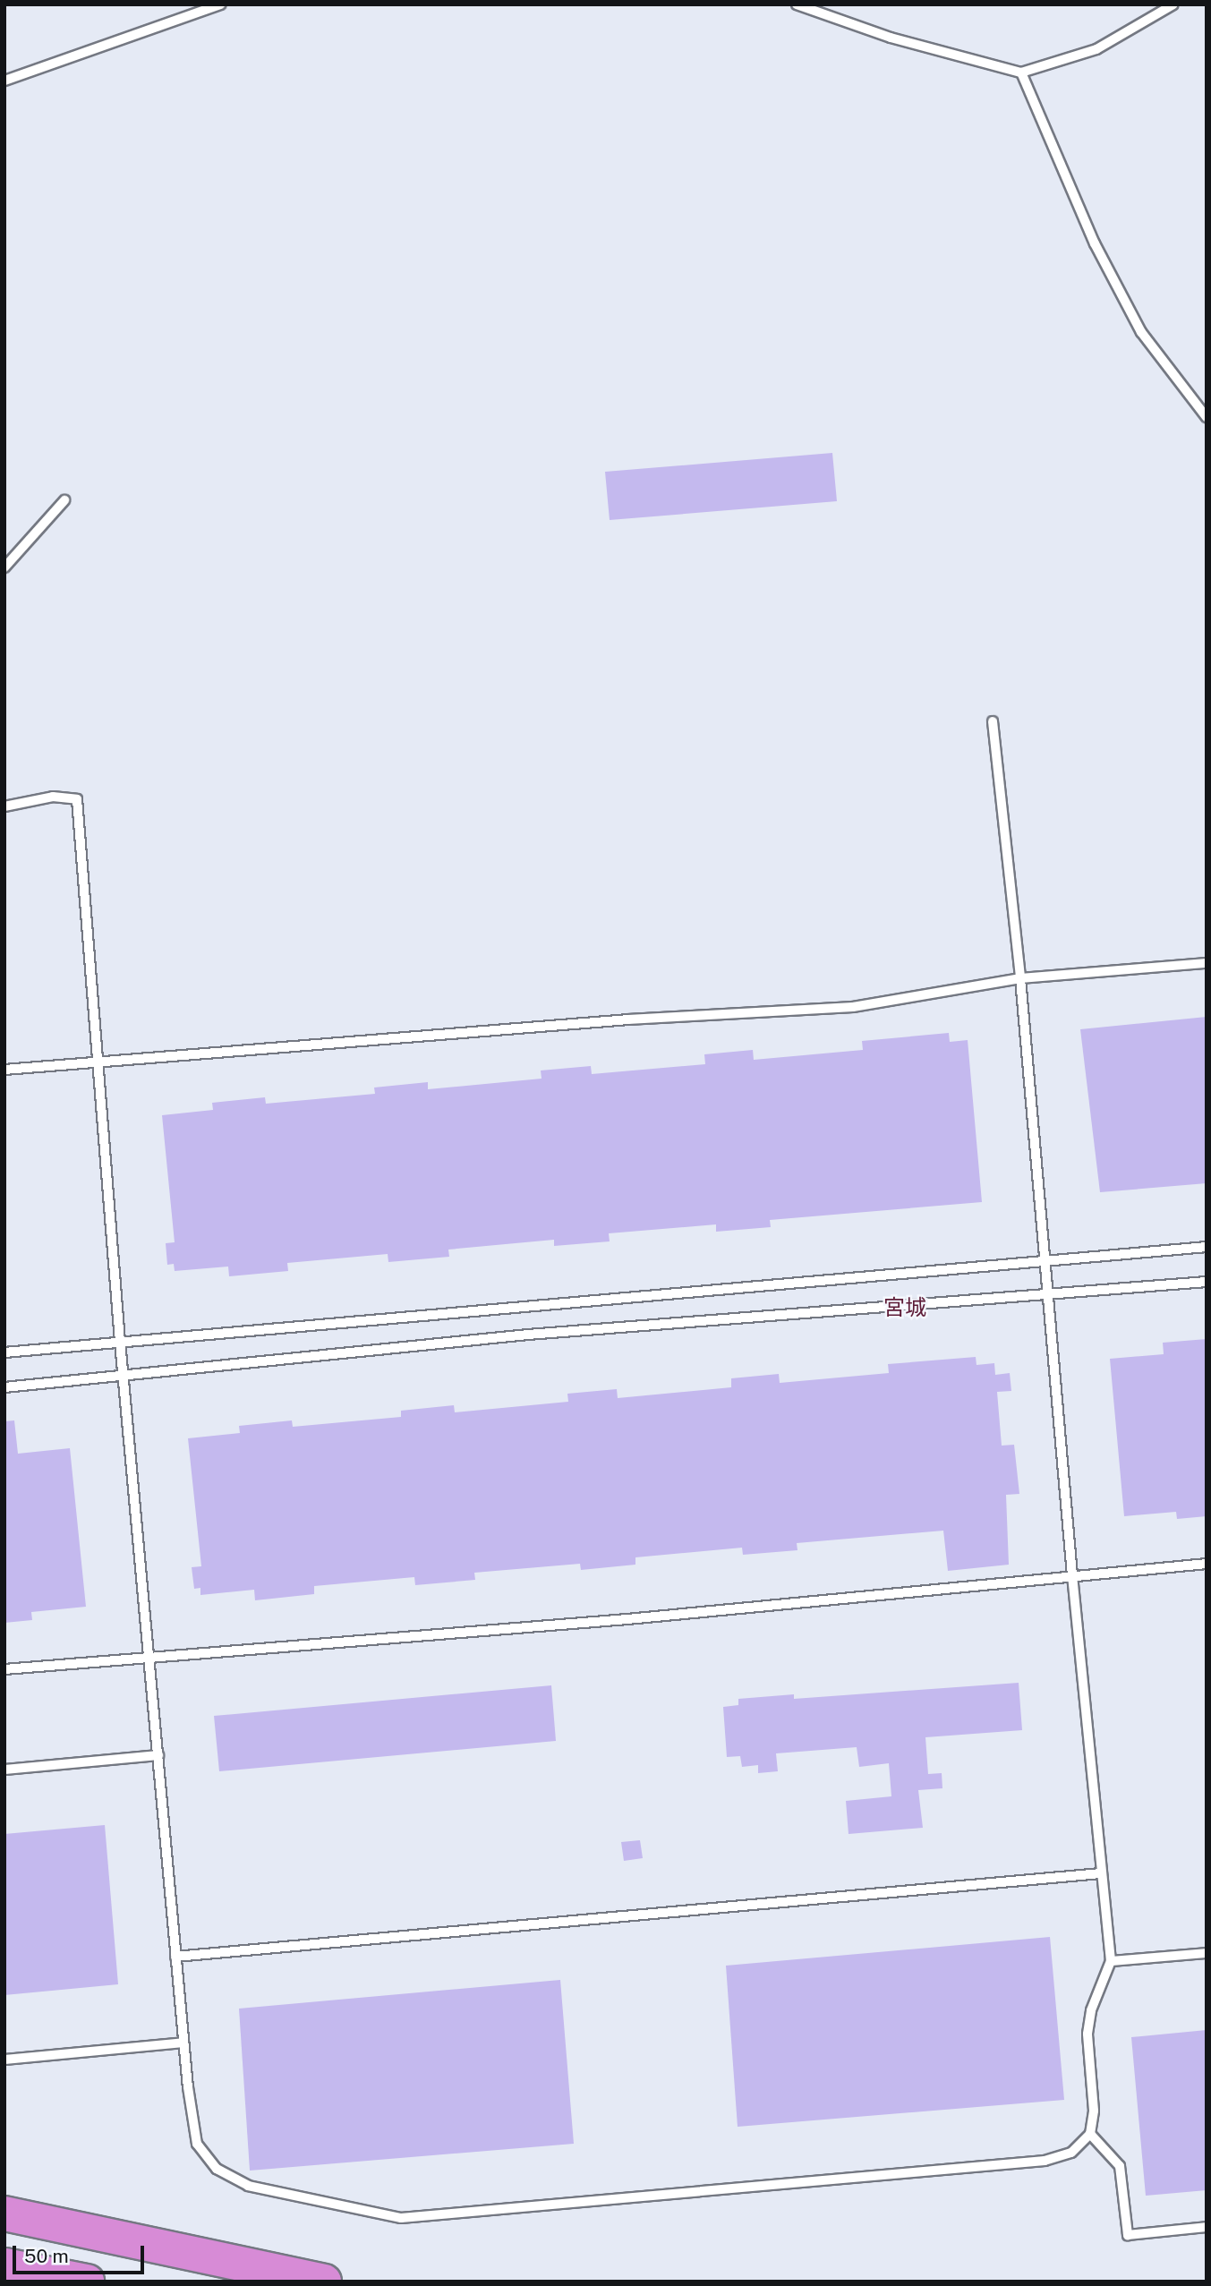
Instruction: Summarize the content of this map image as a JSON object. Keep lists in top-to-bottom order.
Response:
{
  "districts": ["宮城"],
  "scale_bar": "50 m"
}
